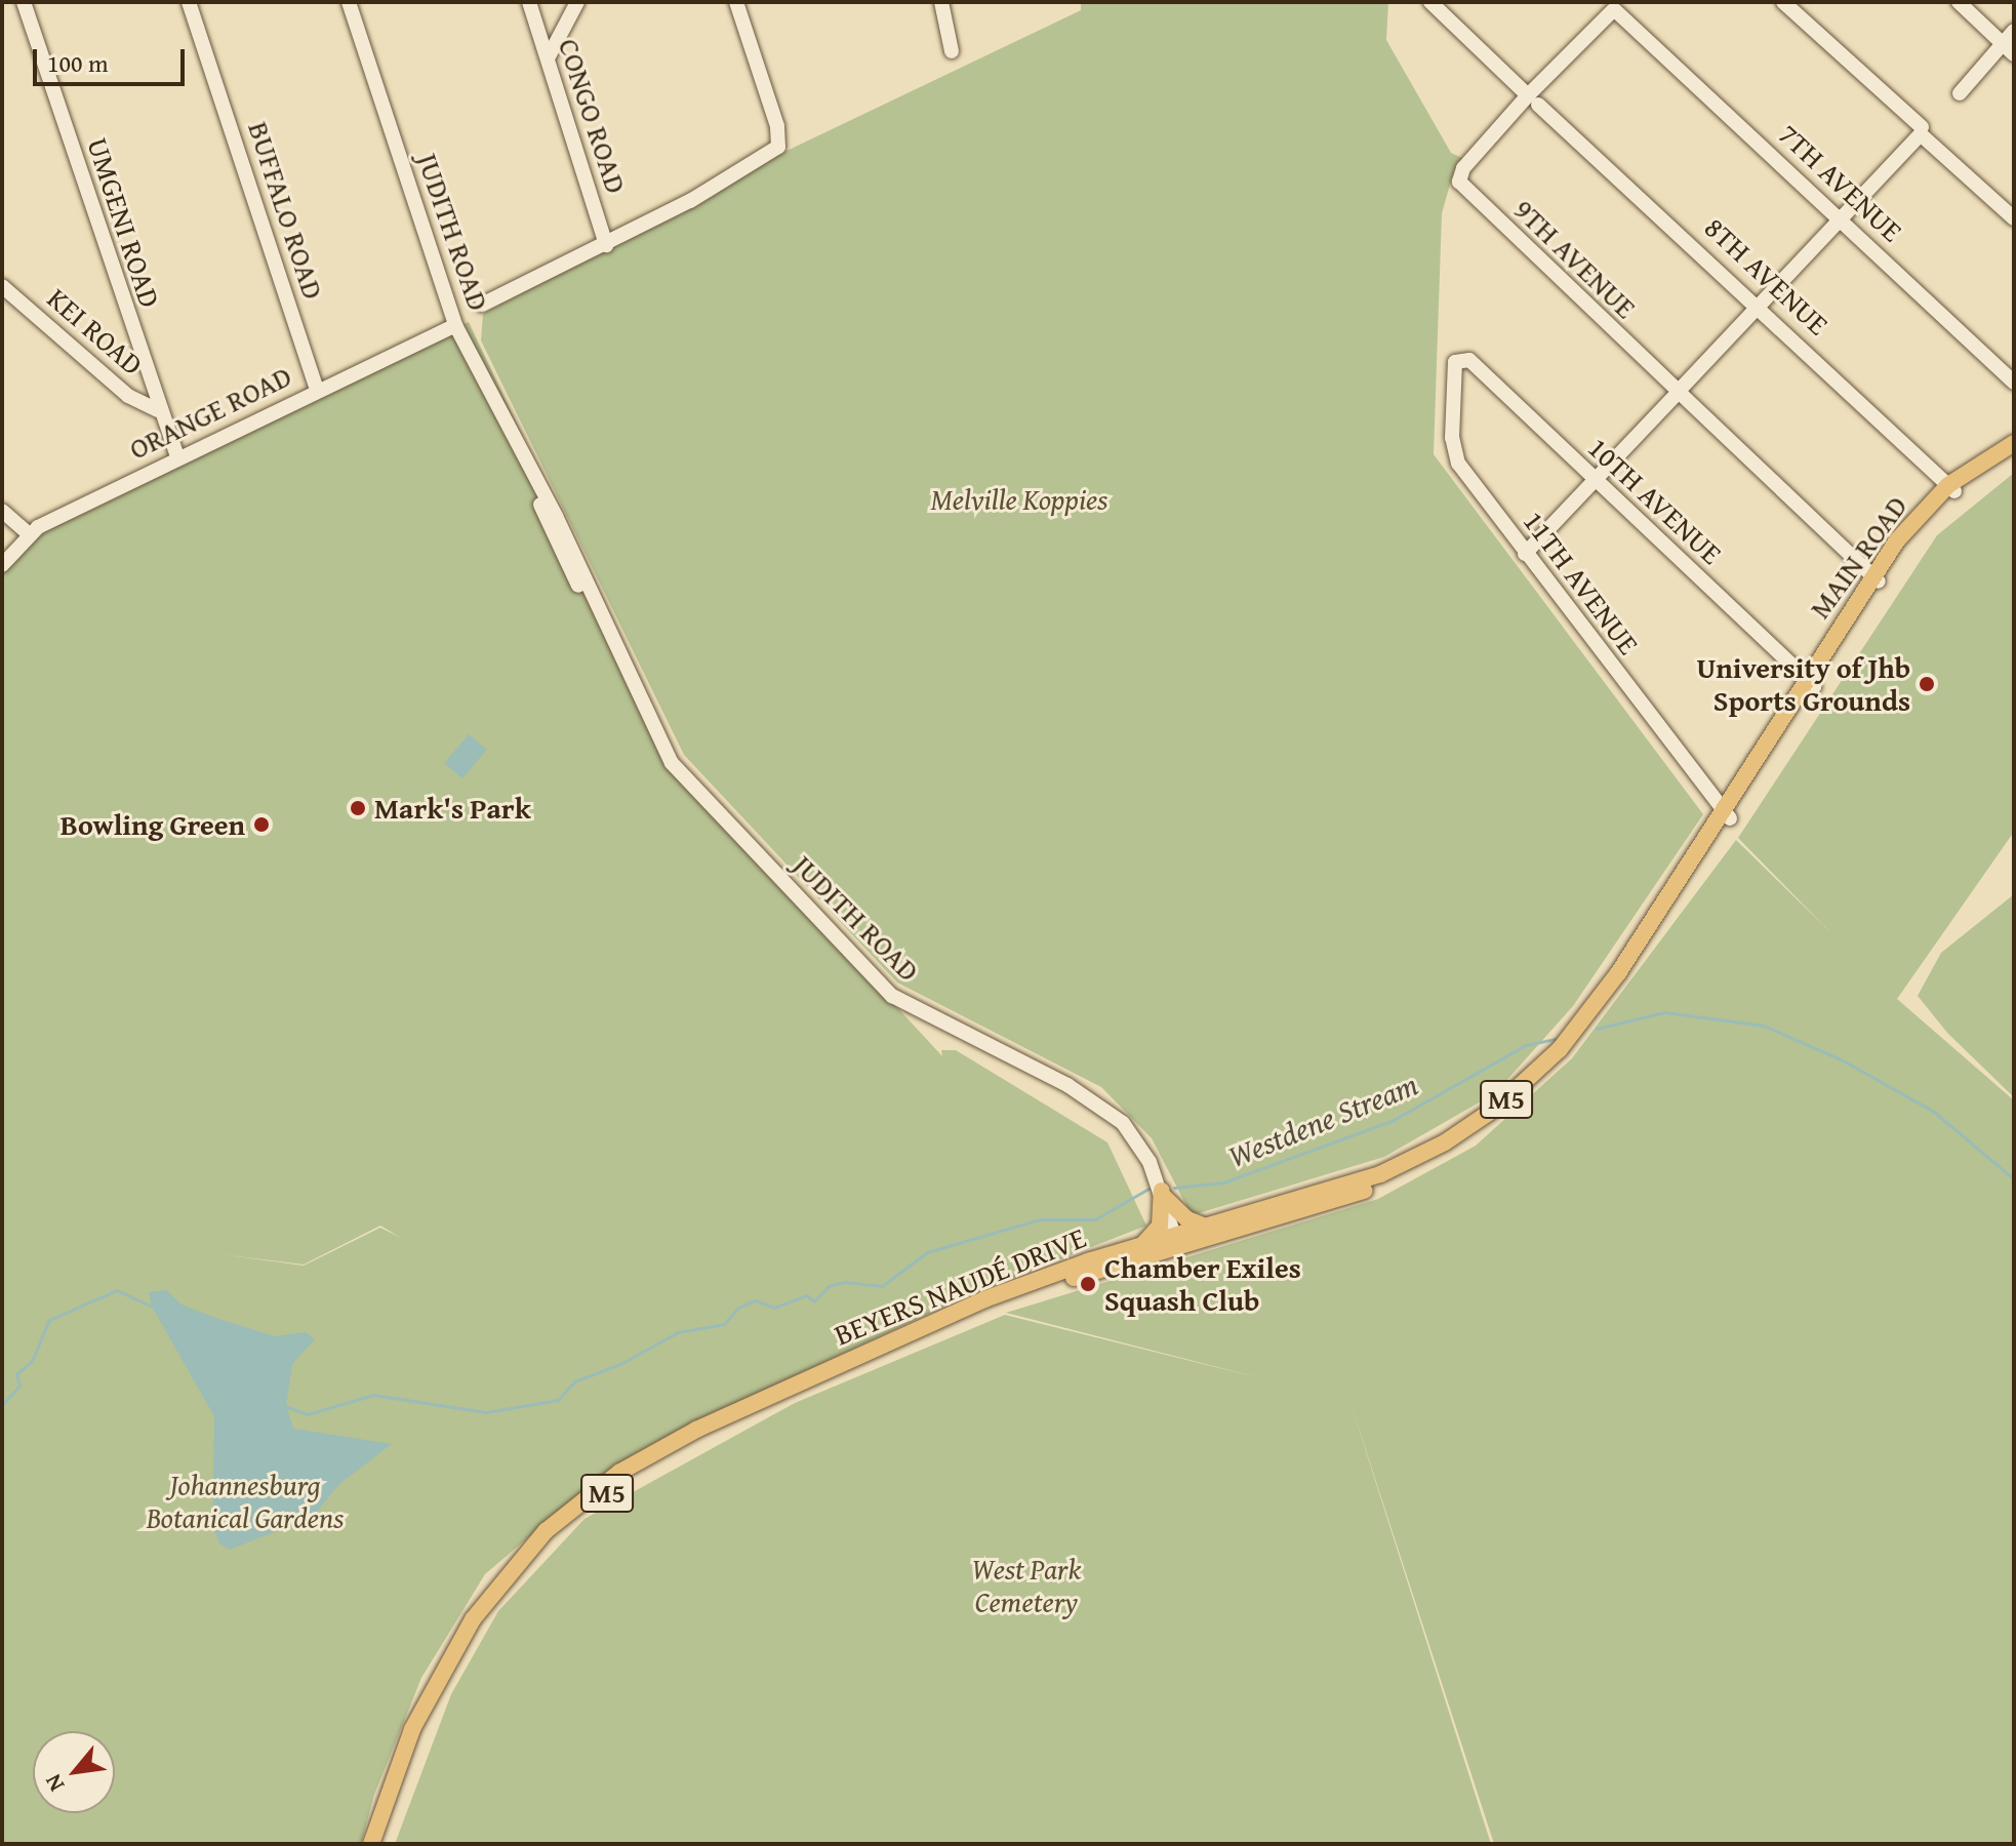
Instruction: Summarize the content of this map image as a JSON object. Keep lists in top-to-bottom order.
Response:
{
  "streets": {
    "main road": ["MAIN ROAD", "M5", "BEYERS NAUDÉ DRIVE"],
    "street": [
      "CONGO ROAD",
      "7TH AVENUE",
      "BUFFALO ROAD",
      "UMGENI ROAD",
      "JUDITH ROAD",
      "9TH AVENUE",
      "8TH AVENUE",
      "KEI ROAD",
      "ORANGE ROAD",
      "10TH AVENUE",
      "11TH AVENUE"
    ]
  },
  "crossings": [
    ["BUFFALO ROAD", "ORANGE ROAD"],
    ["UMGENI ROAD", "KEI ROAD"],
    ["UMGENI ROAD", "ORANGE ROAD"],
    ["JUDITH ROAD", "ORANGE ROAD"],
    ["JUDITH ROAD", "BEYERS NAUDÉ DRIVE"],
    ["9TH AVENUE", "8TH AVENUE"],
    ["9TH AVENUE", "MAIN ROAD"],
    ["8TH AVENUE", "MAIN ROAD"],
    ["10TH AVENUE", "MAIN ROAD"],
    ["10TH AVENUE", "11TH AVENUE"],
    ["MAIN ROAD", "11TH AVENUE"],
    ["MAIN ROAD", "BEYERS NAUDÉ DRIVE"],
    ["11TH AVENUE", "BEYERS NAUDÉ DRIVE"]
  ],
  "water": ["Westdene Stream"],
  "parks": ["Melville Koppies", "Johannesburg Botanical Gardens", "West Park Cemetery"],
  "places": [
    "University of Jhb Sports Grounds",
    "Mark's Park",
    "Bowling Green",
    "Chamber Exiles Squash Club"
  ],
  "scale_bar": "100 m",
  "north": "bottom left"
}
